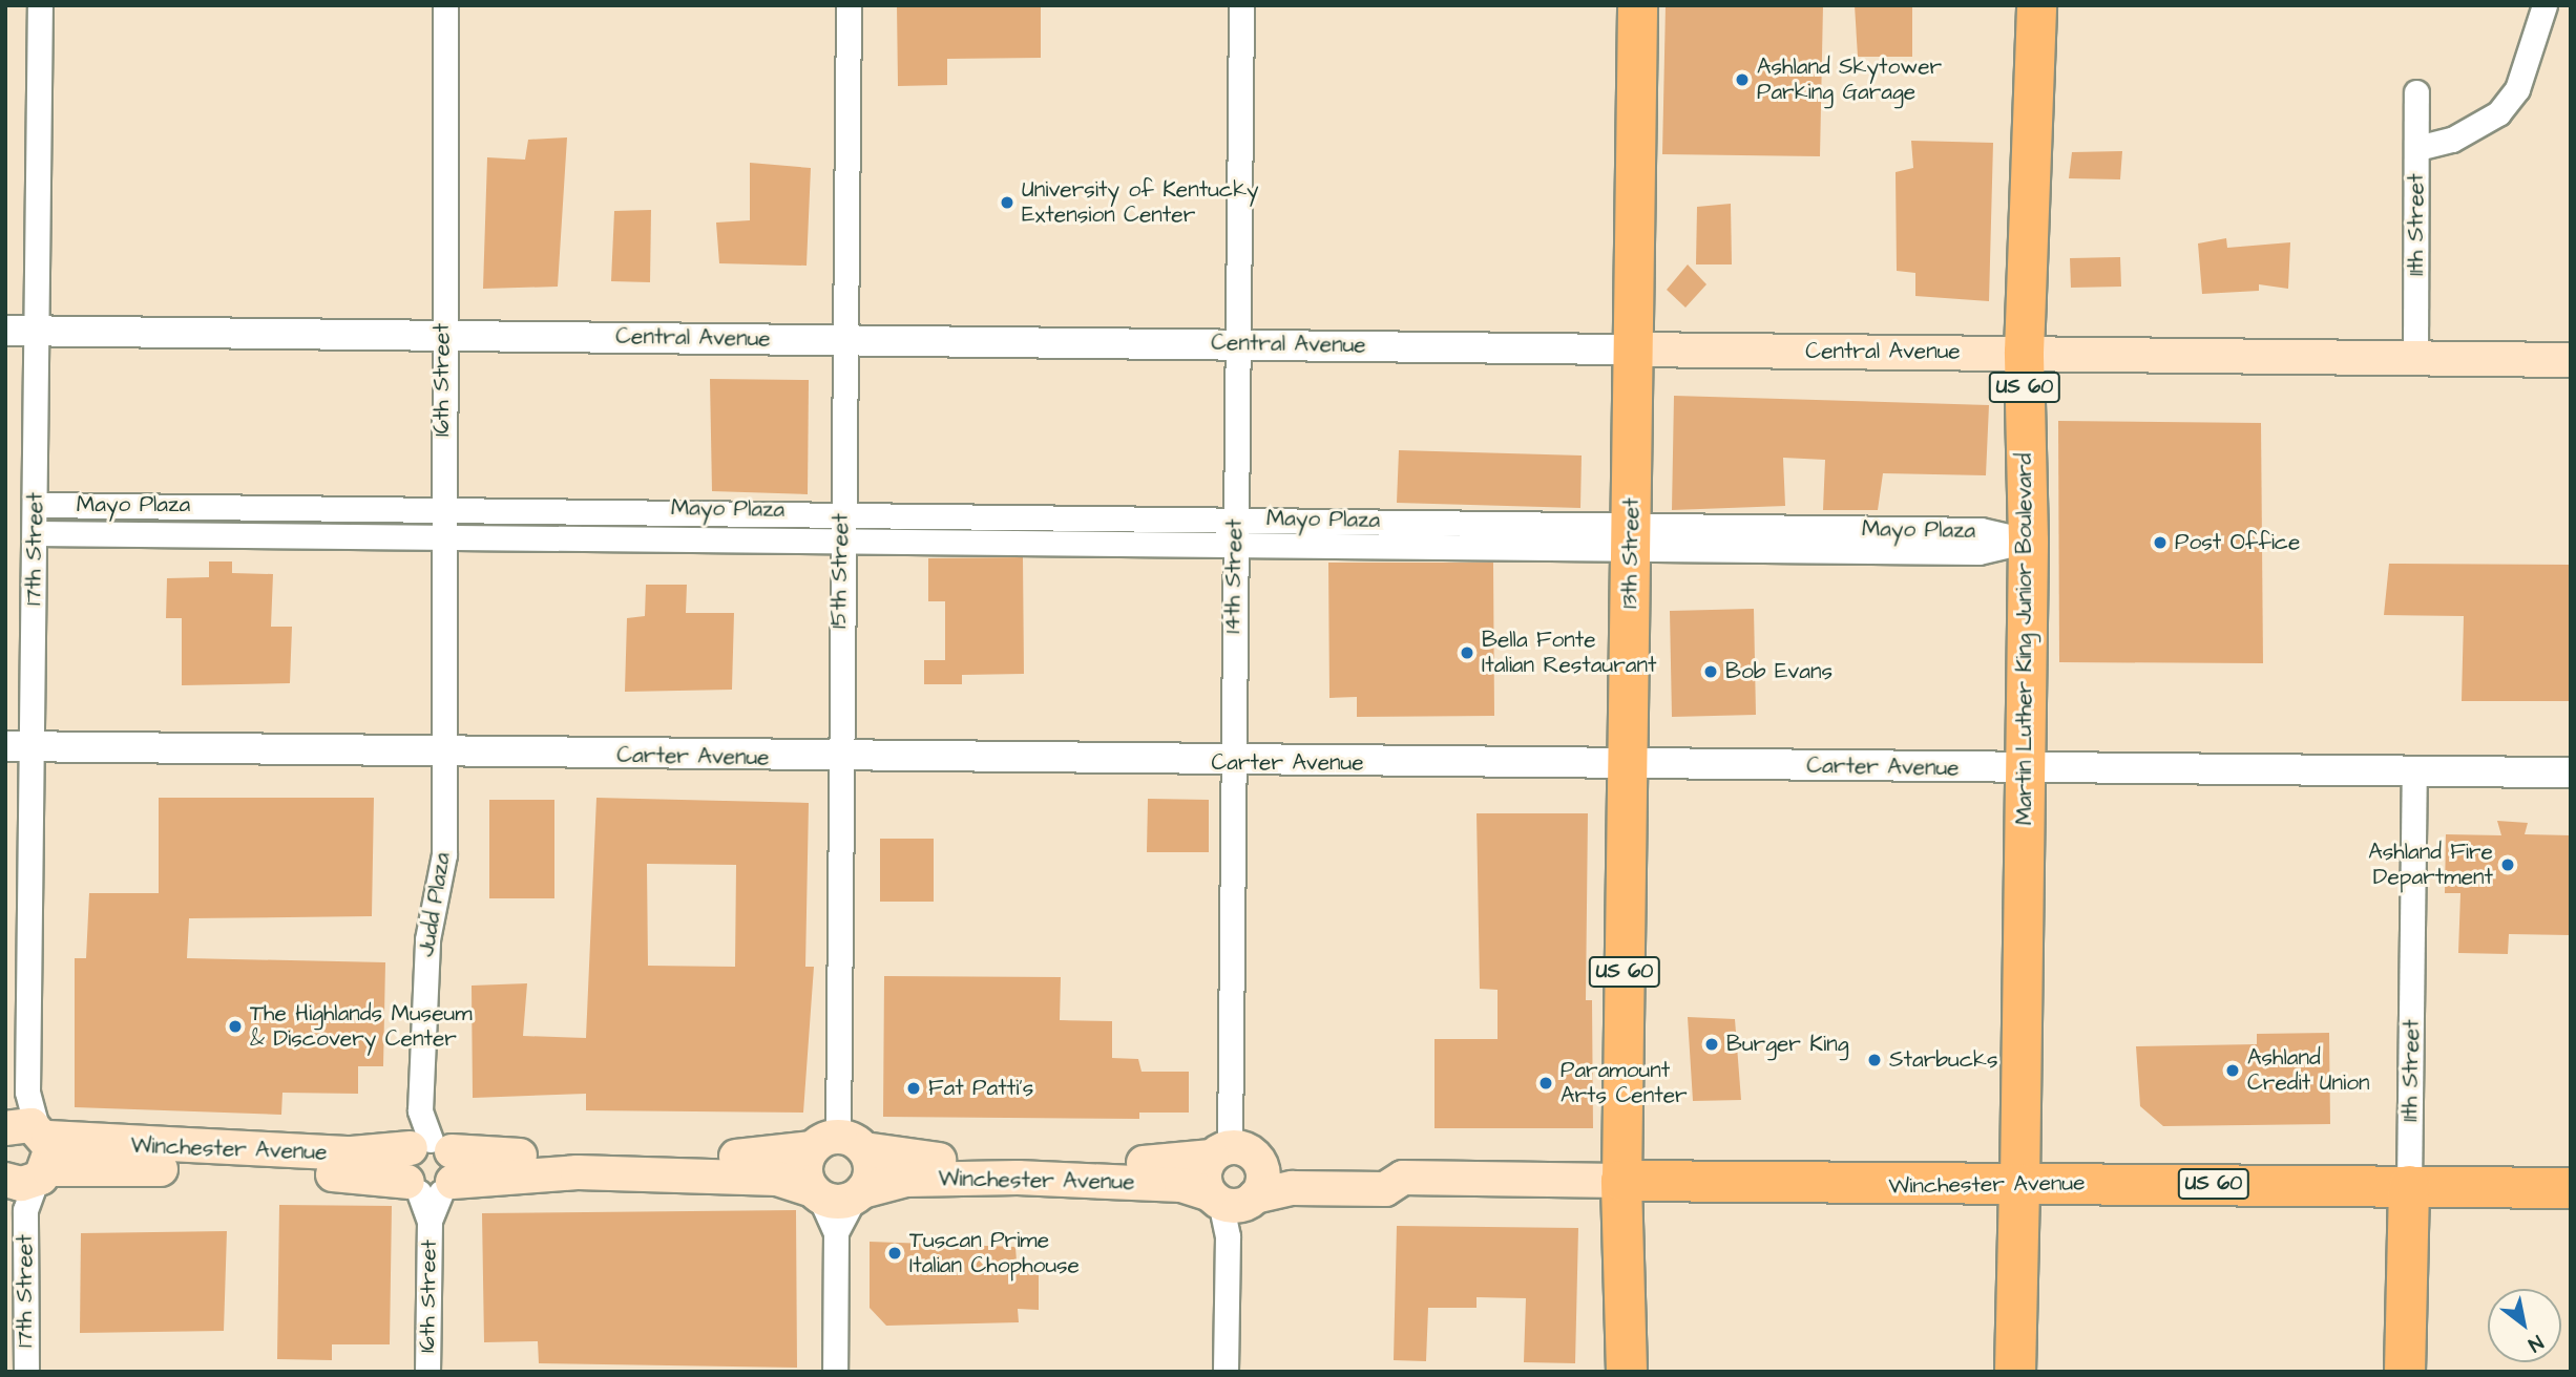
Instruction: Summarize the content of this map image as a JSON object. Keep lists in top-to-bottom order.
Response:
{
  "streets": {
    "highway": [
      "11th Street",
      "US 60",
      "13th Street",
      "Martin Luther King Junior Boulevard",
      "Winchester Avenue"
    ],
    "main road": ["Central Avenue"],
    "street": [
      "16th Street",
      "Mayo Plaza",
      "17th Street",
      "15th Street",
      "14th Street",
      "Carter Avenue",
      "Judd Plaza"
    ]
  },
  "crossings": [
    ["11th Street", "Central Avenue"],
    ["11th Street", "Carter Avenue"],
    ["11th Street", "Winchester Avenue"],
    ["Central Avenue", "16th Street"],
    ["Central Avenue", "17th Street"],
    ["Central Avenue", "13th Street"],
    ["Central Avenue", "15th Street"],
    ["Central Avenue", "14th Street"],
    ["Central Avenue", "Martin Luther King Junior Boulevard"],
    ["16th Street", "Mayo Plaza"],
    ["16th Street", "Carter Avenue"],
    ["16th Street", "Judd Plaza"],
    ["16th Street", "Winchester Avenue"],
    ["Mayo Plaza", "17th Street"],
    ["Mayo Plaza", "13th Street"],
    ["Mayo Plaza", "15th Street"],
    ["Mayo Plaza", "14th Street"],
    ["Mayo Plaza", "Martin Luther King Junior Boulevard"],
    ["17th Street", "Carter Avenue"],
    ["17th Street", "Winchester Avenue"],
    ["13th Street", "Carter Avenue"],
    ["13th Street", "Winchester Avenue"],
    ["15th Street", "Carter Avenue"],
    ["15th Street", "Winchester Avenue"],
    ["14th Street", "Carter Avenue"],
    ["14th Street", "Winchester Avenue"],
    ["Martin Luther King Junior Boulevard", "Carter Avenue"],
    ["Martin Luther King Junior Boulevard", "Winchester Avenue"],
    ["Carter Avenue", "Judd Plaza"],
    ["Judd Plaza", "Winchester Avenue"]
  ],
  "places": [
    "Ashland Skytower Parking Garage",
    "University of Kentucky Extension Center",
    "Post Office",
    "Bella Fonte Italian Restaurant",
    "Bob Evans",
    "Ashland Fire Department",
    "The Highlands Museum & Discovery Center",
    "Burger King",
    "Starbucks",
    "Ashland Credit Union",
    "Paramount Arts Center",
    "Fat Patti's",
    "Tuscan Prime Italian Chophouse"
  ],
  "north": "bottom right"
}
